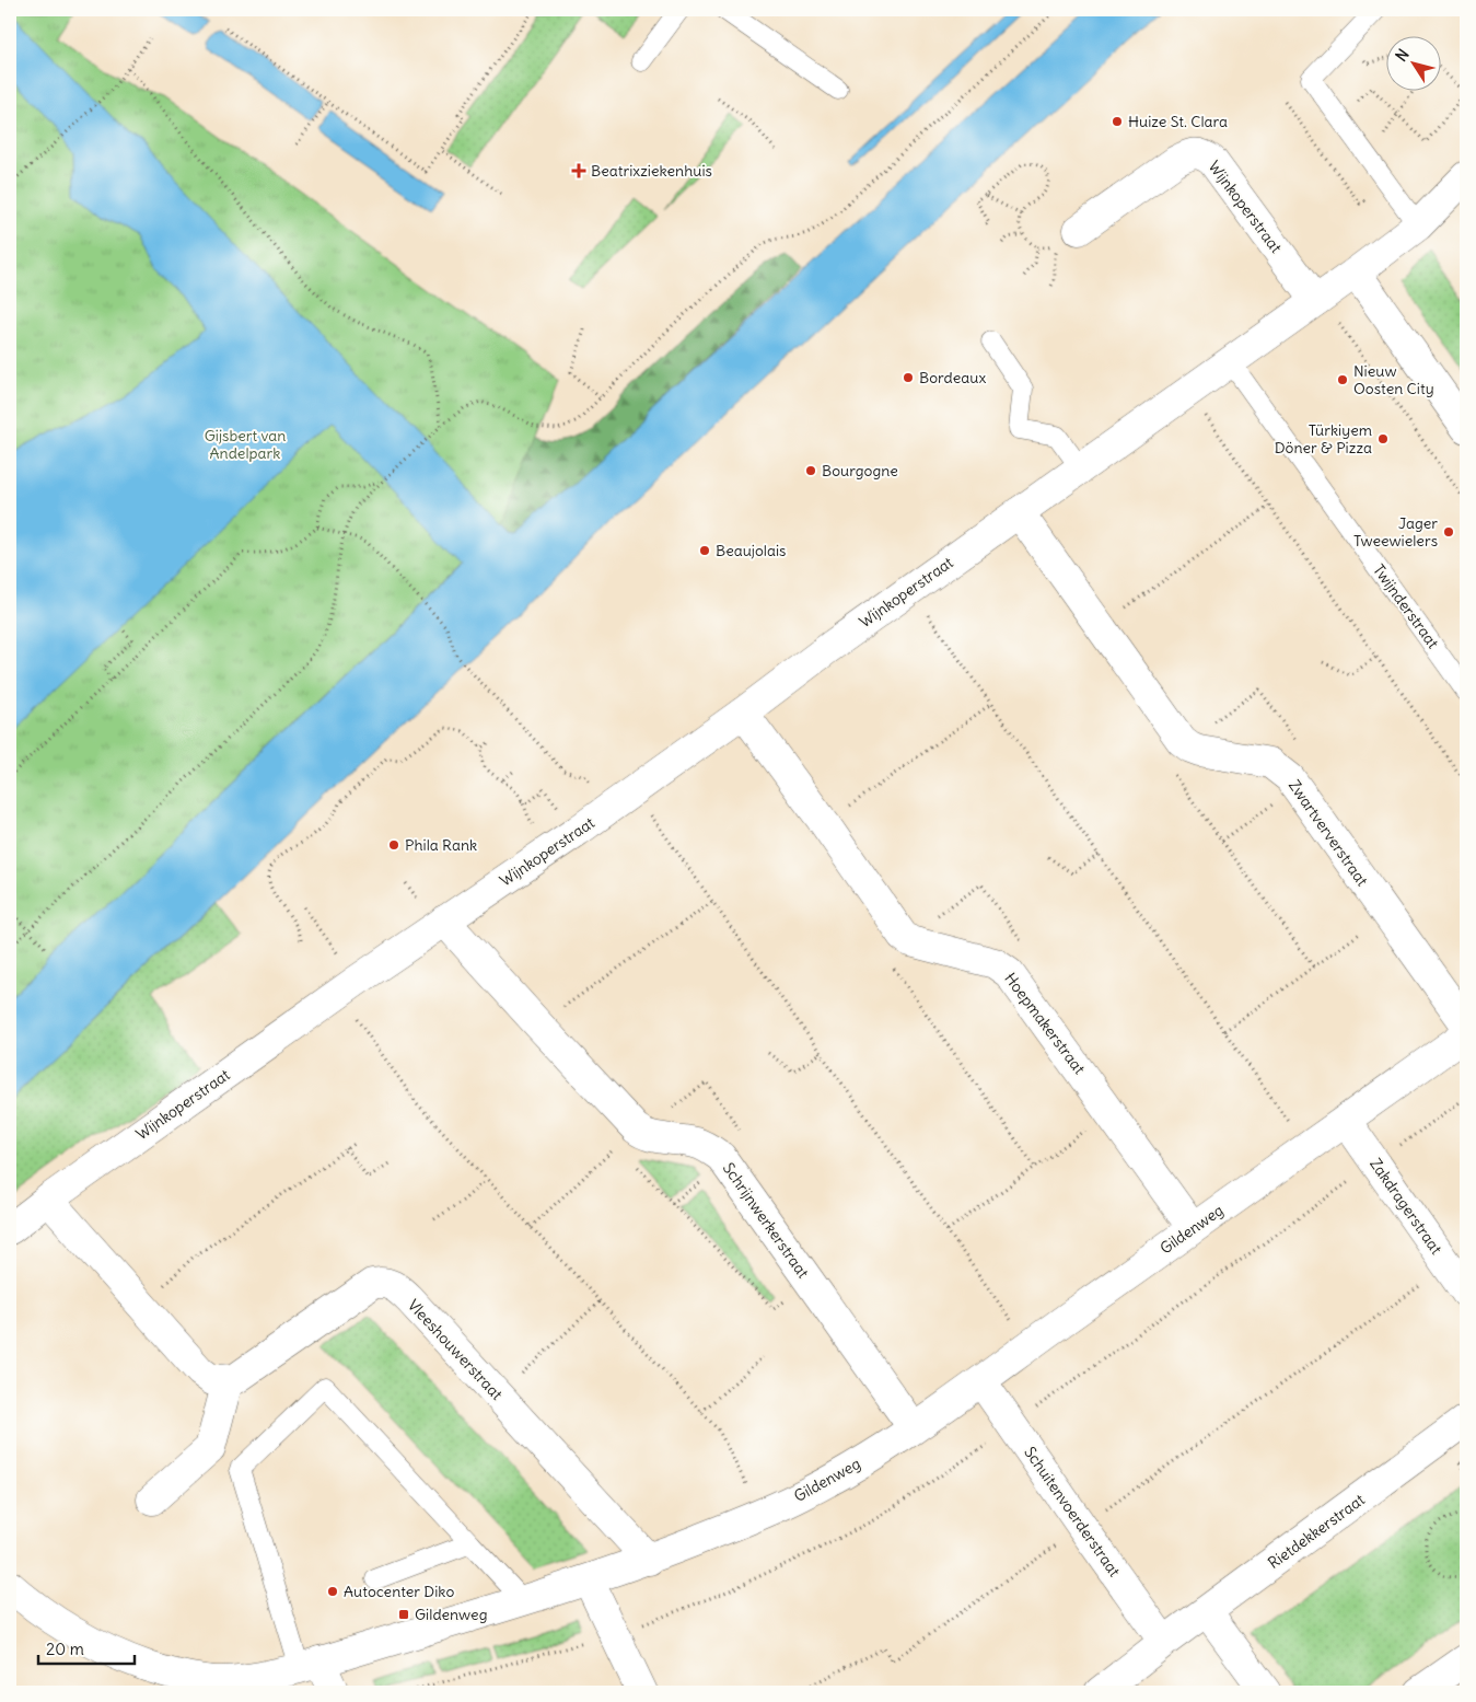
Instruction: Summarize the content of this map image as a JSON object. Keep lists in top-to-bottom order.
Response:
{
  "streets": {
    "street": [
      "Wijnkoperstraat",
      "Zwartververstraat",
      "Hoepmakerstraat",
      "Zakdragerstraat",
      "Schrijnwerkerstraat",
      "Gildenweg",
      "Vleeshouwerstraat",
      "Schuitenvoerderstraat",
      "Rietdekkerstraat"
    ],
    "lane": ["Twijnderstraat"]
  },
  "crossings": [
    ["Wijnkoperstraat", "Twijnderstraat"],
    ["Wijnkoperstraat", "Zwartververstraat"],
    ["Wijnkoperstraat", "Hoepmakerstraat"],
    ["Wijnkoperstraat", "Schrijnwerkerstraat"],
    ["Hoepmakerstraat", "Gildenweg"],
    ["Zakdragerstraat", "Gildenweg"],
    ["Schrijnwerkerstraat", "Gildenweg"],
    ["Gildenweg", "Vleeshouwerstraat"],
    ["Gildenweg", "Schuitenvoerderstraat"],
    ["Schuitenvoerderstraat", "Rietdekkerstraat"]
  ],
  "parks": ["Gijsbert van Andelpark"],
  "places": {
    "other": [
      "Huize St. Clara",
      "Bordeaux",
      "Nieuw Oosten City",
      "Türkiyem Döner & Pizza",
      "Bourgogne",
      "Jager Tweewielers",
      "Beaujolais",
      "Phila Rank",
      "Autocenter Diko"
    ],
    "health": ["Beatrixziekenhuis"],
    "transit": ["Gildenweg"]
  },
  "scale_bar": "20 m",
  "north": "top left"
}
